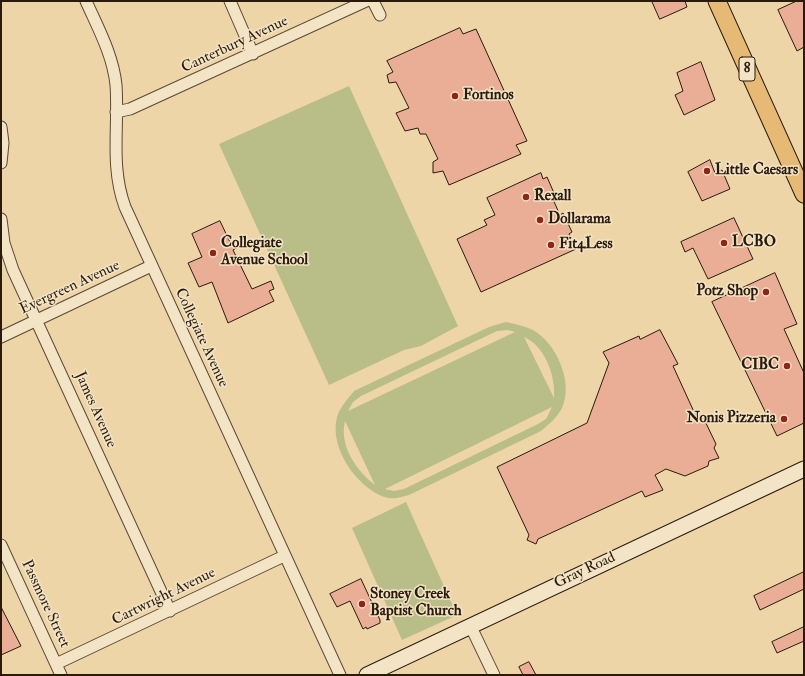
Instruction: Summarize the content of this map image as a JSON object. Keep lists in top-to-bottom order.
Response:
{
  "streets": {
    "main road": ["8", "Gray Road"],
    "street": [
      "Canterbury Avenue",
      "Evergreen Avenue",
      "Collegiate Avenue",
      "James Avenue",
      "Cartwright Avenue",
      "Passmore Street"
    ]
  },
  "crossings": [
    ["Canterbury Avenue", "Collegiate Avenue"],
    ["Evergreen Avenue", "Collegiate Avenue"],
    ["Evergreen Avenue", "James Avenue"],
    ["Collegiate Avenue", "Cartwright Avenue"],
    ["James Avenue", "Cartwright Avenue"],
    ["Cartwright Avenue", "Passmore Street"]
  ],
  "places": [
    "Fortinos",
    "Little Caesars",
    "Rexall",
    "Dollarama",
    "LCBO",
    "Fit4Less",
    "Collegiate Avenue School",
    "Potz Shop",
    "CIBC",
    "Nonis Pizzeria",
    "Stoney Creek Baptist Church"
  ]
}
